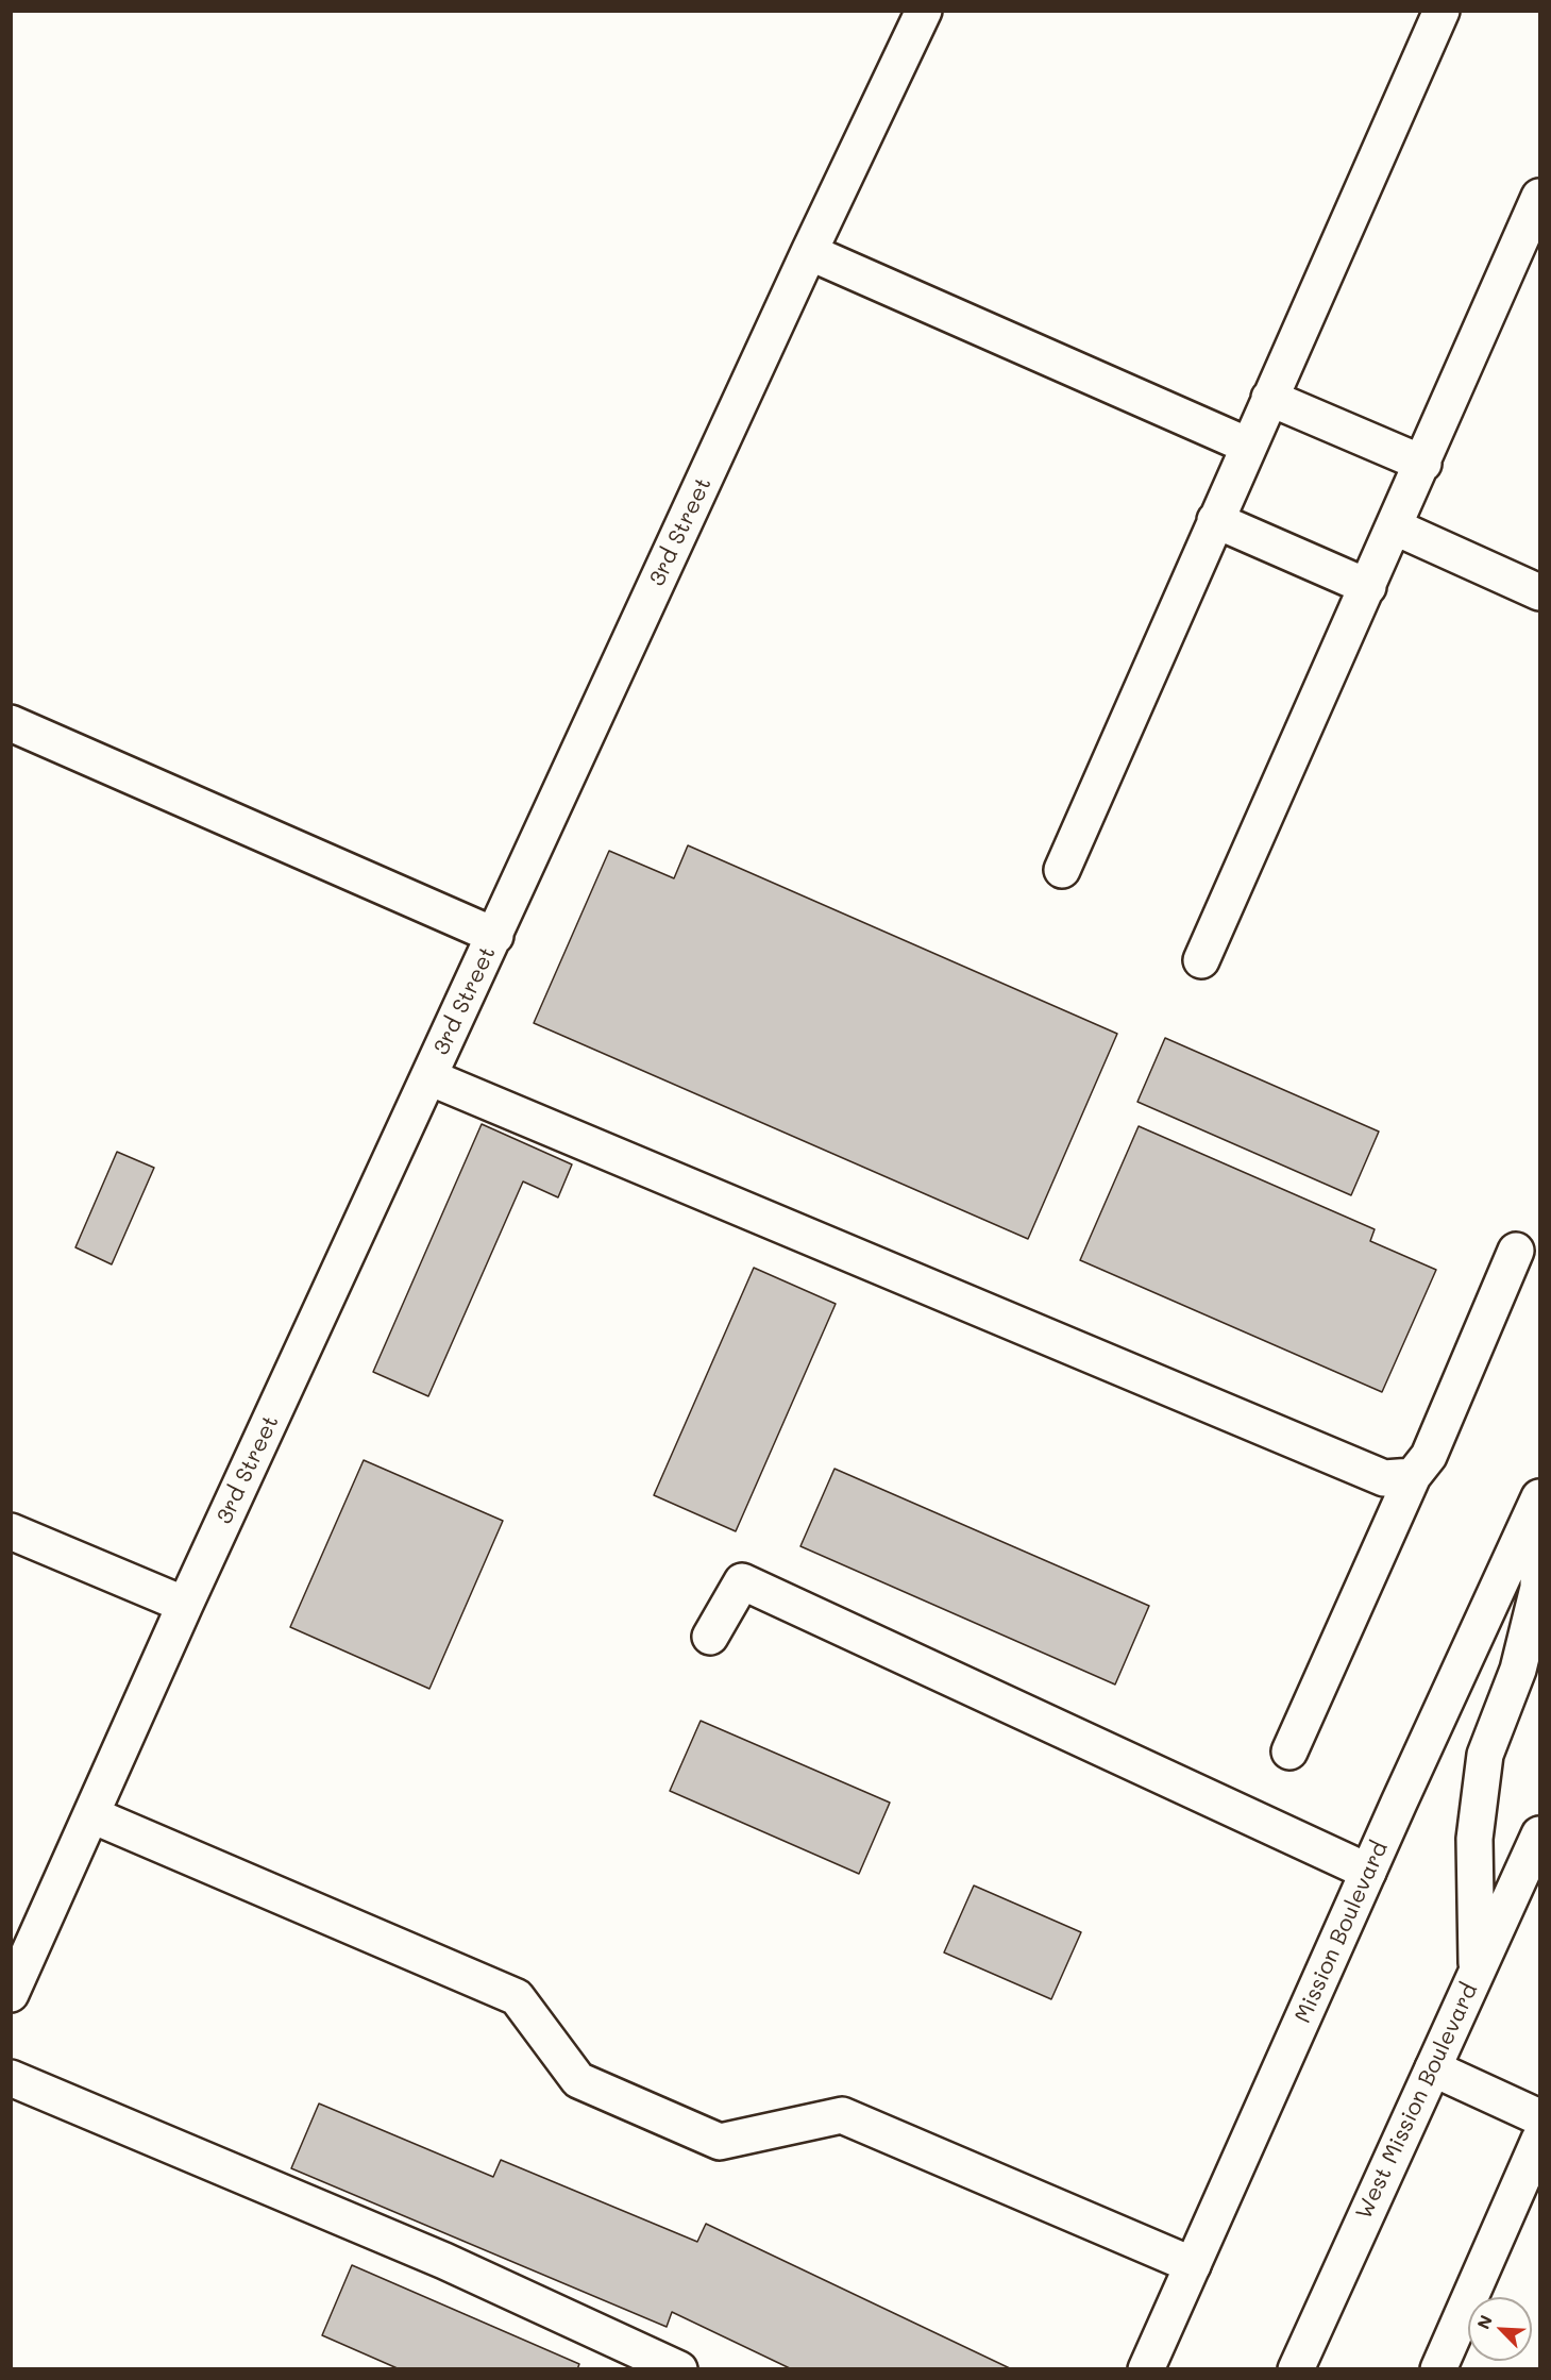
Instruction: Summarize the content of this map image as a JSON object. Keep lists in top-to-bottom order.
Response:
{
  "streets": {
    "street": ["3rd Street", "Mission Boulevard", "West Mission Boulevard"]
  },
  "north": "top left"
}
